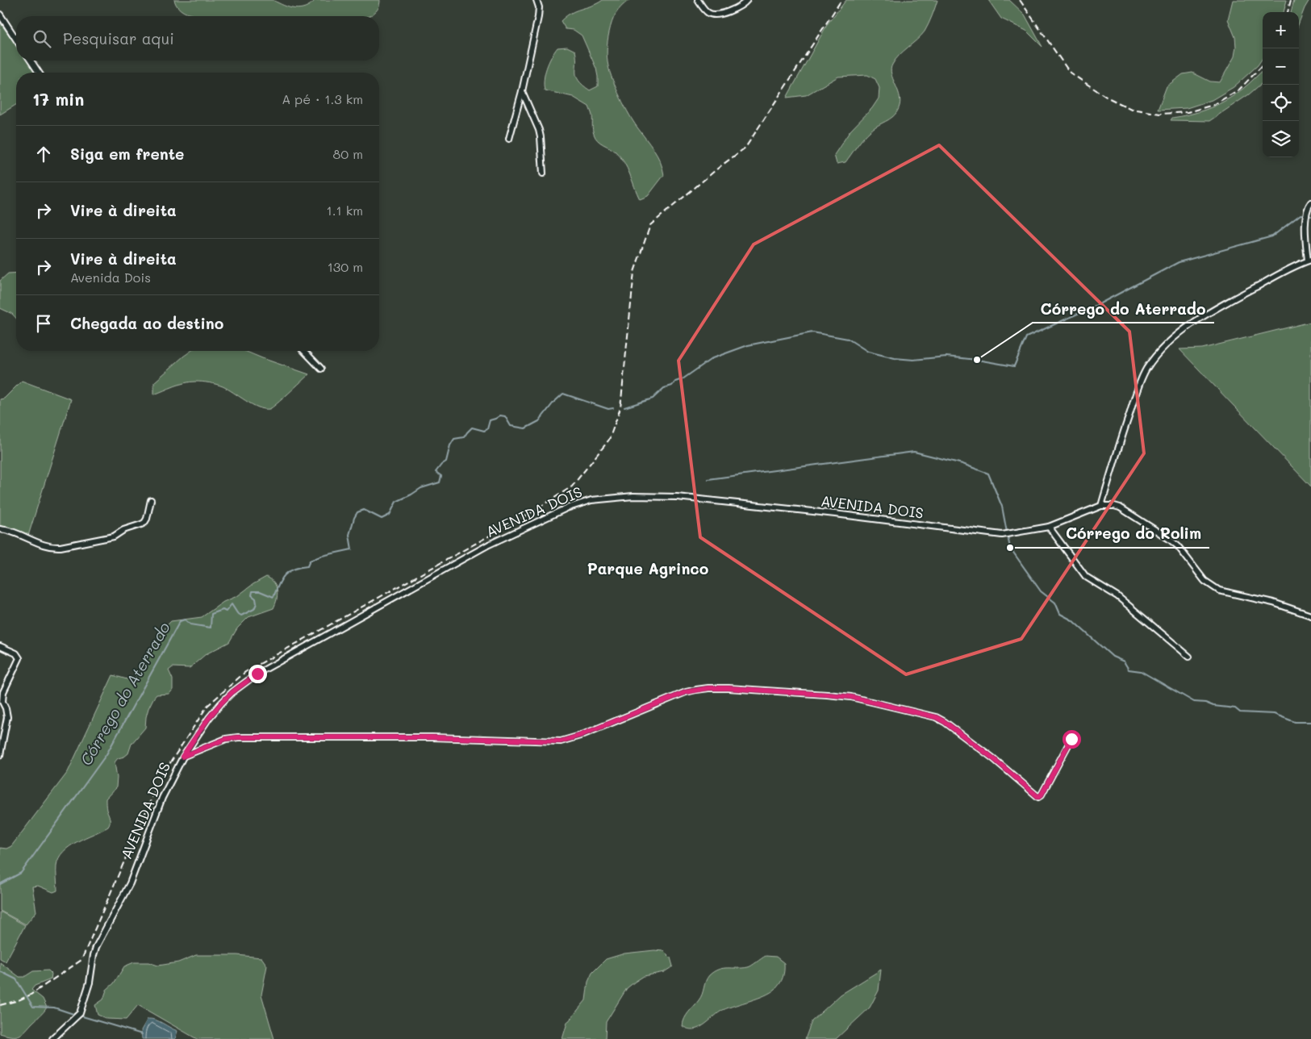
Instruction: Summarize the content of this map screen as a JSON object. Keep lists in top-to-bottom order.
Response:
{
  "streets": {
    "street": ["AVENIDA DOIS"]
  },
  "districts": ["Parque Agrinco"],
  "water": ["Córrego do Aterrado"],
  "places": ["Córrego do Aterrado", "Córrego do Rolim"],
  "page": {
    "map_buttons": ["+", "−"],
    "search": "Pesquisar aqui",
    "heading": ["17 min", "A pé · 1.3 km"],
    "list": [
      ["Siga em frente", "80 m"],
      ["Vire à direita", "1.1 km"],
      ["Vire à direita", "Avenida Dois", "130 m"],
      "Chegada ao destino"
    ]
  }
}
